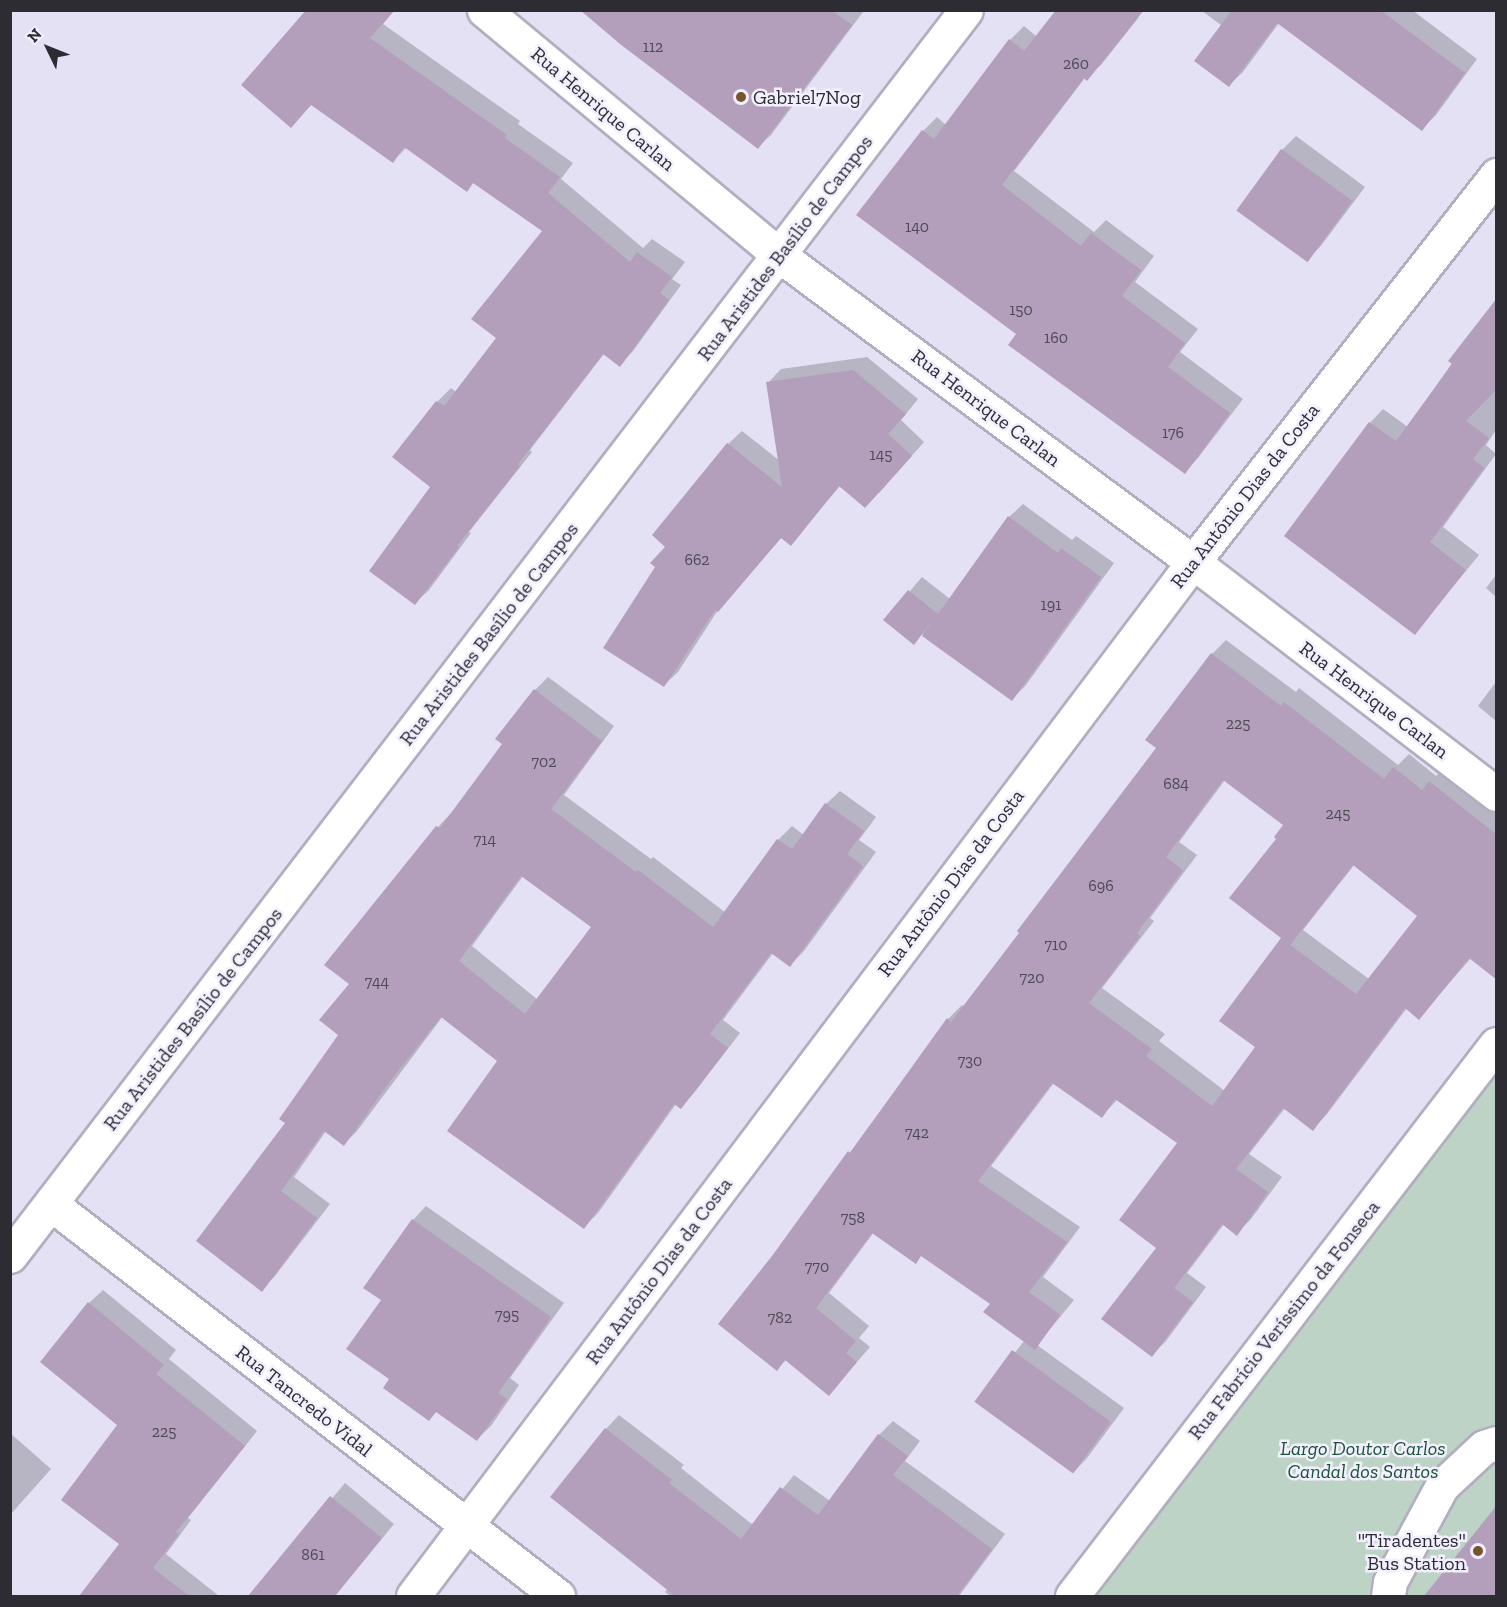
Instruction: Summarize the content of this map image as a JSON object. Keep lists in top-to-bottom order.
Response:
{
  "streets": {
    "street": [
      "Rua Henrique Carlan",
      "Rua Aristides Basílio de Campos",
      "Rua Antônio Dias da Costa",
      "Rua Fabrício Veríssimo da Fonseca",
      "Rua Tancredo Vidal"
    ]
  },
  "crossings": [
    ["Rua Henrique Carlan", "Rua Aristides Basílio de Campos"],
    ["Rua Henrique Carlan", "Rua Antônio Dias da Costa"],
    ["Rua Aristides Basílio de Campos", "Rua Tancredo Vidal"],
    ["Rua Antônio Dias da Costa", "Rua Tancredo Vidal"]
  ],
  "parks": ["Largo Doutor Carlos Candal dos Santos"],
  "places": ["Gabriel7Nog", "\"Tiradentes\" Bus Station"],
  "house_numbers": [
    "112",
    "260",
    "140",
    "150",
    "160",
    "176",
    "145",
    "662",
    "191",
    "225",
    "702",
    "684",
    "245",
    "714",
    "696",
    "710",
    "720",
    "744",
    "730",
    "742",
    "758",
    "770",
    "795",
    "782",
    "225",
    "861"
  ],
  "north": "top left"
}
